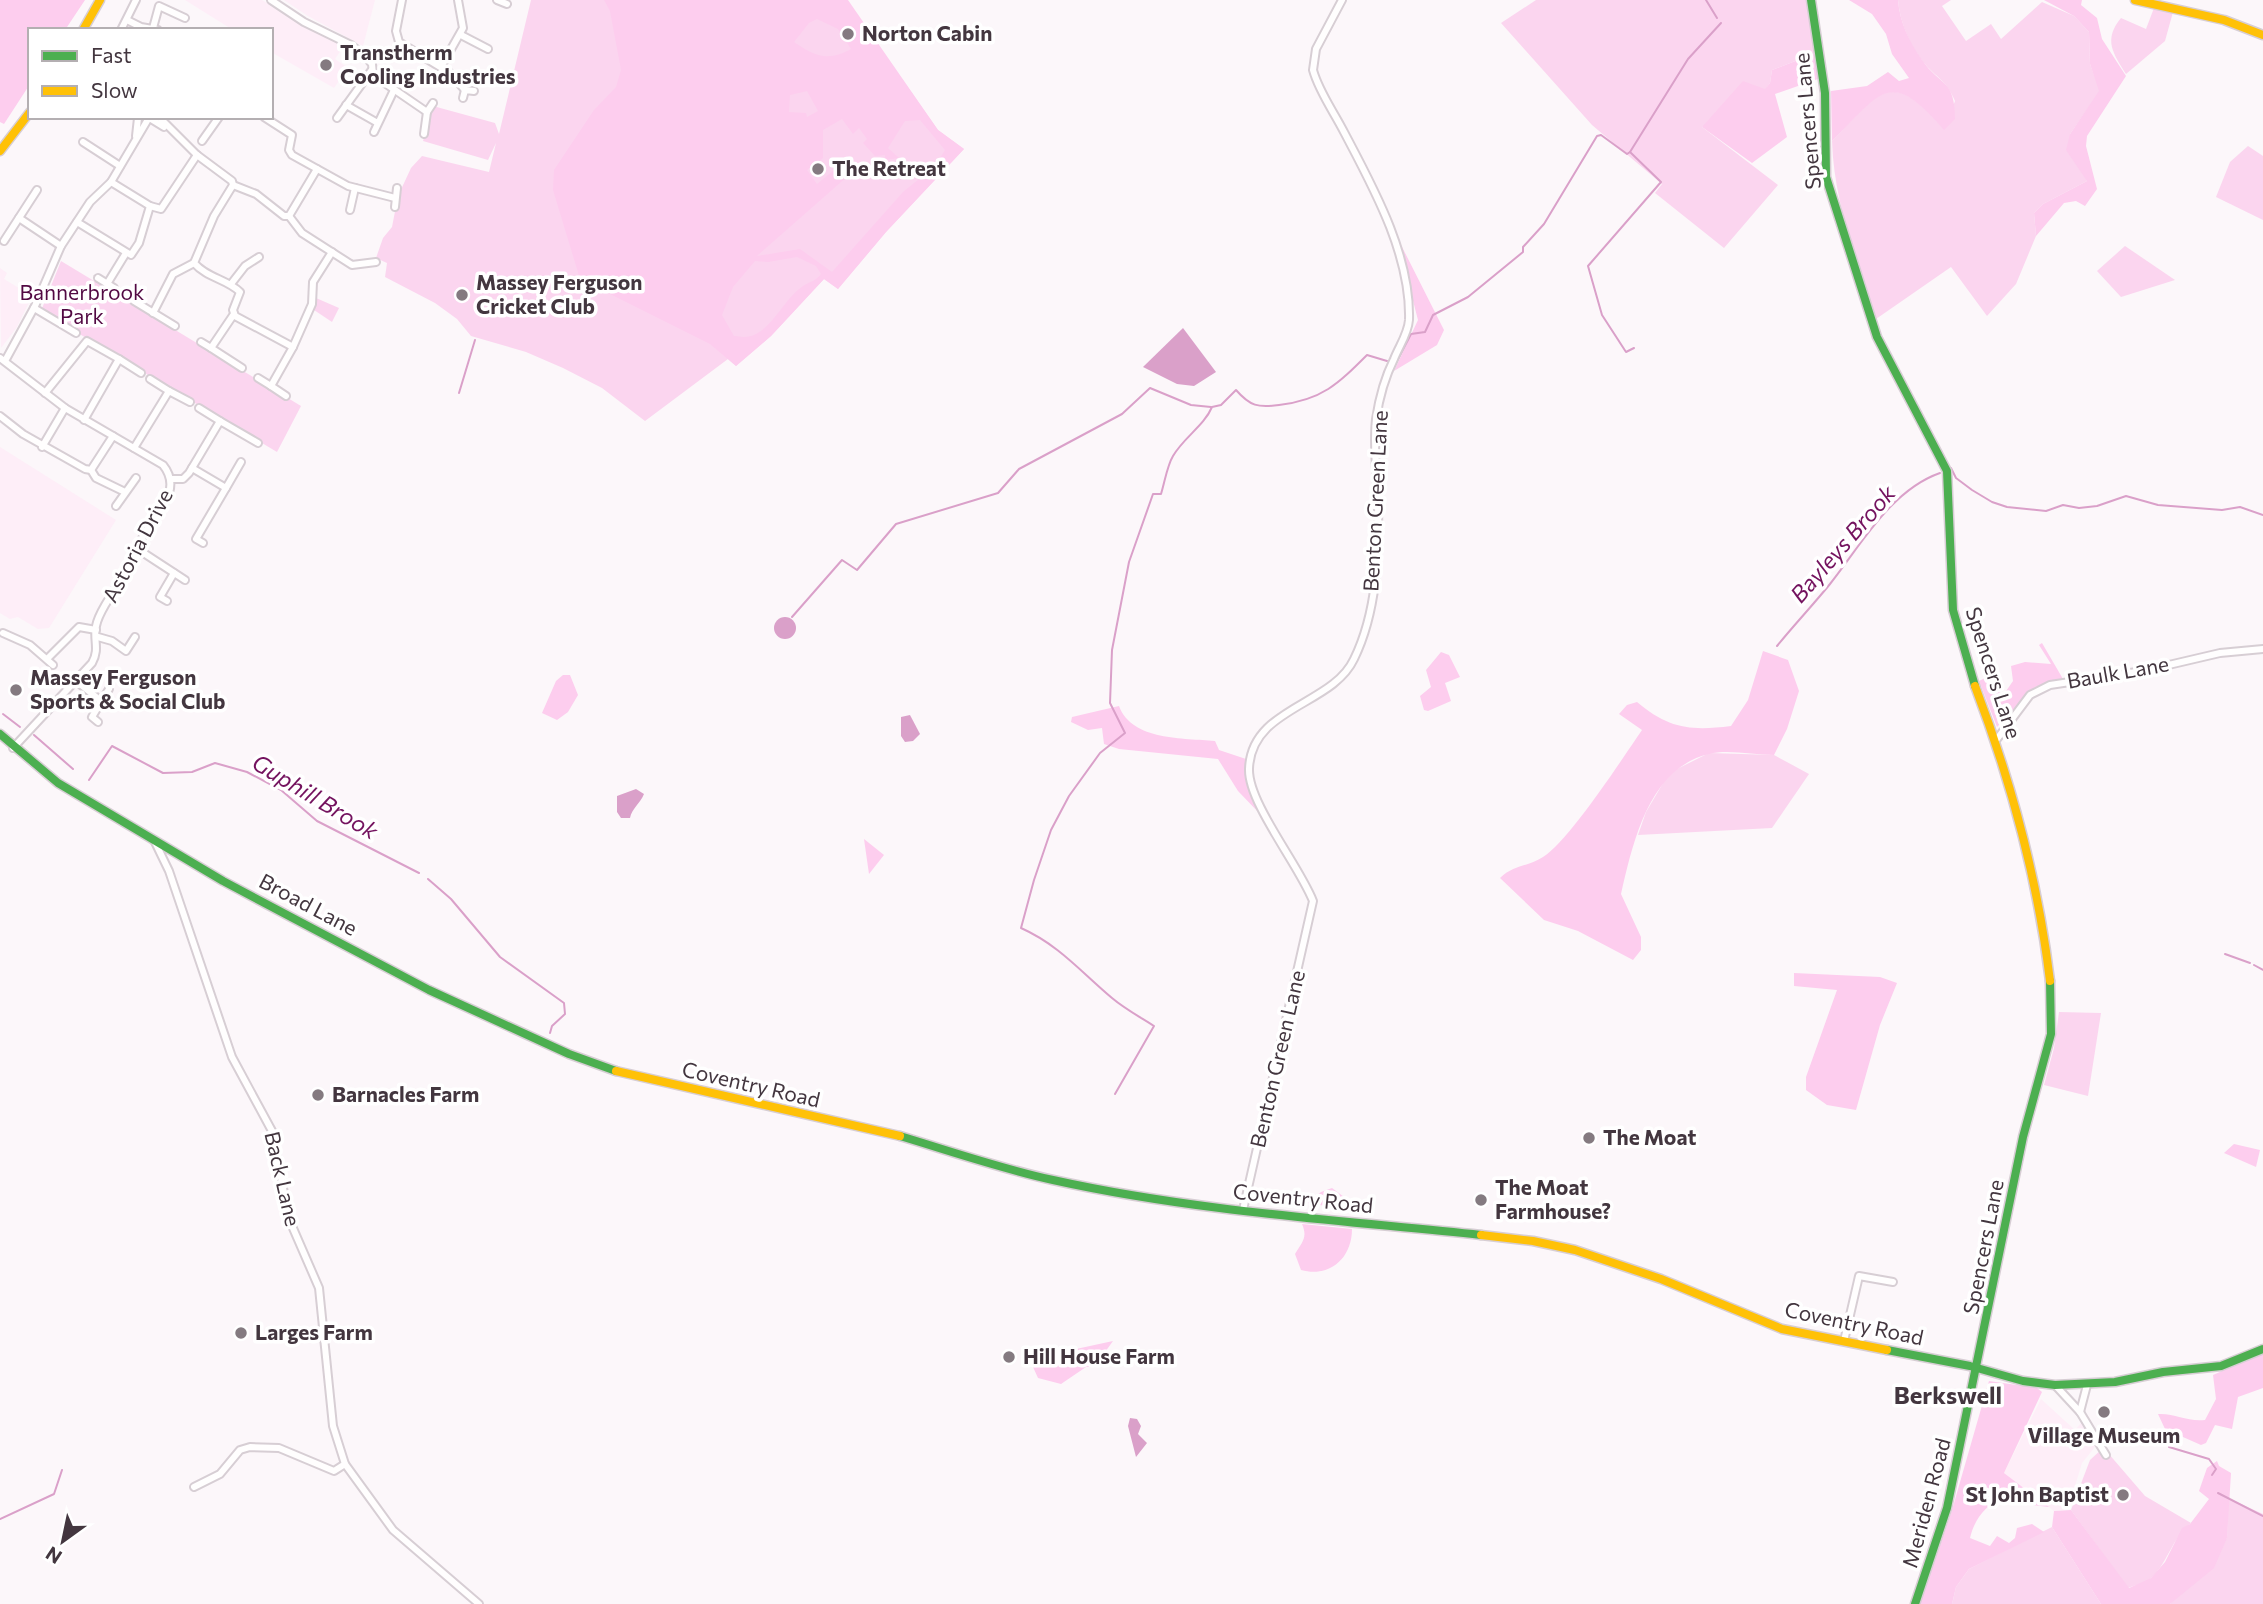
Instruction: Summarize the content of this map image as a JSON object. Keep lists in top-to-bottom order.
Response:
{
  "streets": {
    "street": [
      "Spencers Lane",
      "Benton Green Lane",
      "Astoria Drive",
      "Baulk Lane",
      "Broad Lane",
      "Coventry Road",
      "Back Lane",
      "Meriden Road"
    ]
  },
  "crossings": [
    ["Spencers Lane", "Baulk Lane"],
    ["Spencers Lane", "Coventry Road"],
    ["Spencers Lane", "Meriden Road"],
    ["Benton Green Lane", "Coventry Road"],
    ["Astoria Drive", "Broad Lane"],
    ["Broad Lane", "Coventry Road"],
    ["Broad Lane", "Back Lane"],
    ["Coventry Road", "Meriden Road"]
  ],
  "districts": ["Berkswell"],
  "water": ["Bayleys Brook", "Guphill Brook"],
  "parks": ["Bannerbrook Park"],
  "places": [
    "Norton Cabin",
    "Transtherm Cooling Industries",
    "The Retreat",
    "Massey Ferguson Cricket Club",
    "Massey Ferguson Sports & Social Club",
    "Barnacles Farm",
    "The Moat",
    "The Moat Farmhouse?",
    "Larges Farm",
    "Hill House Farm",
    "Village Museum",
    "St John Baptist"
  ],
  "legend": ["Fast", "Slow"],
  "north": "bottom left"
}
